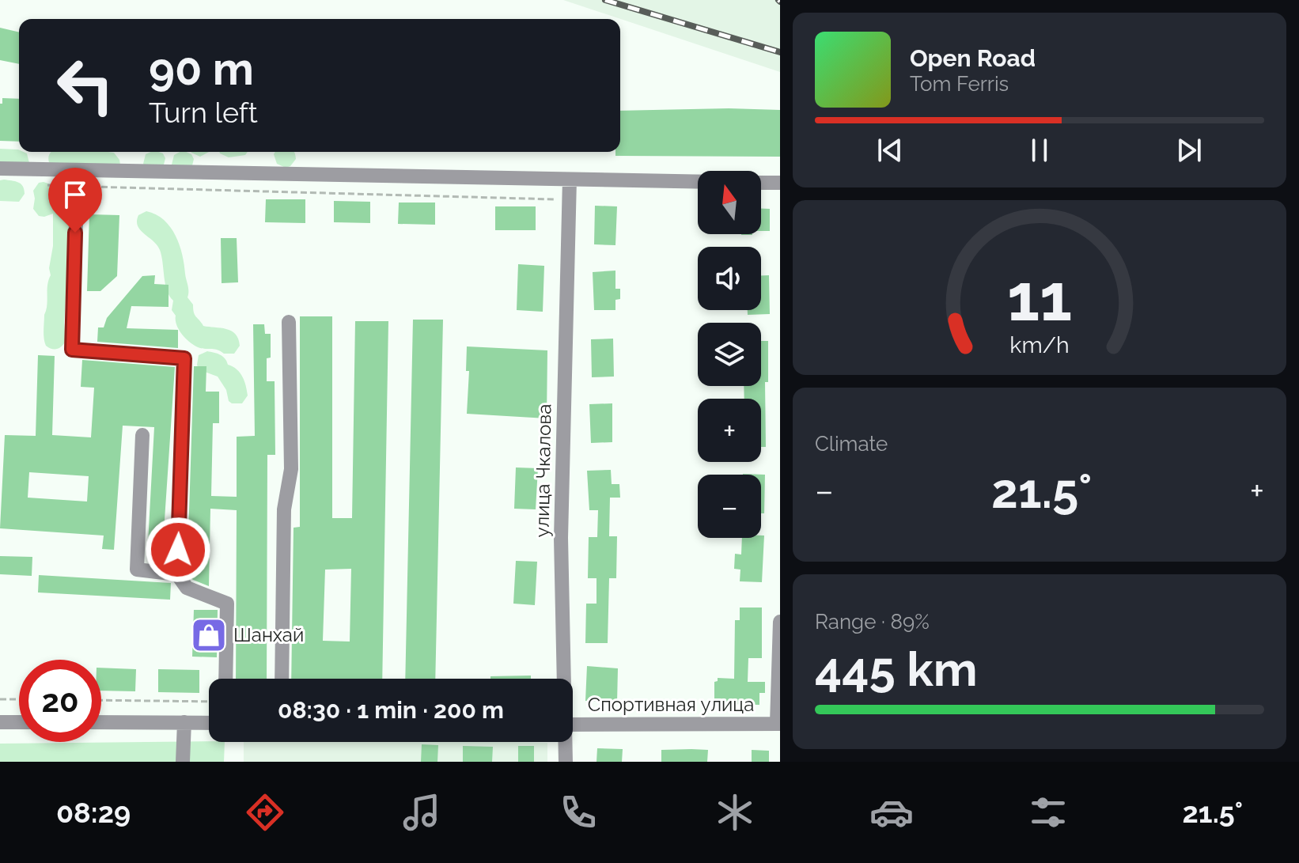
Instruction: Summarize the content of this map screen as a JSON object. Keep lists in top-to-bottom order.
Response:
{
  "streets": {
    "street": ["улица Чкалова", "Спортивная улица"]
  },
  "places": {
    "shop": ["Шанхай"]
  },
  "north": "top",
  "page": {
    "turn": ["90 m", "Turn left"],
    "song": ["Open Road", "Tom Ferris"],
    "map_buttons": ["+", "−"],
    "tile": [
      "Climate",
      ["Range · 89%", "445 km"]
    ],
    "heat": ["−", "21.5°", "+"],
    "limit": "20",
    "trip": "08:30 · 1 min · 200 m",
    "tabs": ["08:29", "21.5°"],
    "gauge": ["11", "km/h"]
  }
}
